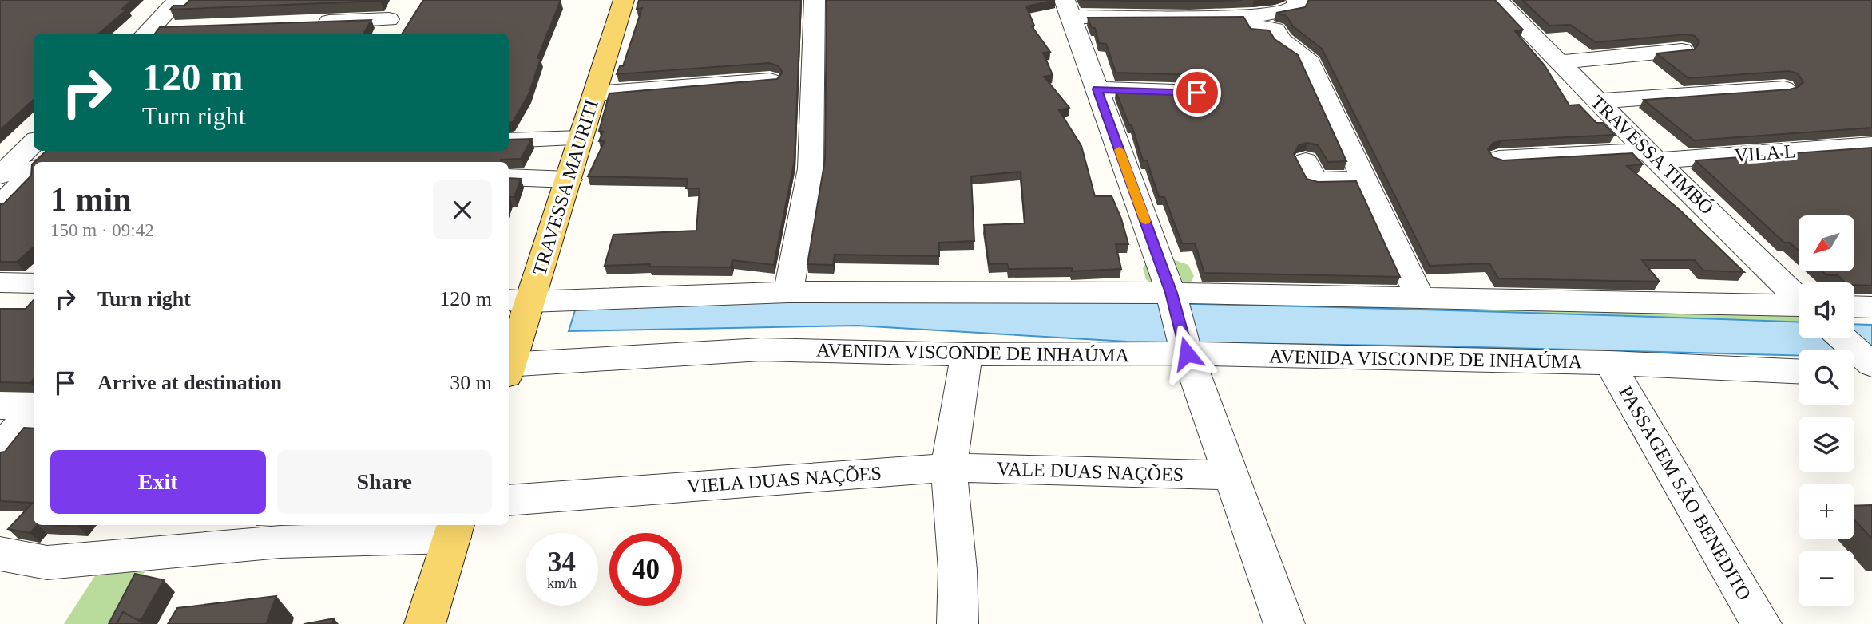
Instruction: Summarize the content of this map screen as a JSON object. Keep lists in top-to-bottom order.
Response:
{
  "streets": {
    "main road": ["TRAVESSA MAURITI"],
    "street": [
      "VILA L",
      "TRAVESSA TIMBÓ",
      "AVENIDA VISCONDE DE INHAÚMA",
      "VALE DUAS NAÇÕES",
      "VIELA DUAS NAÇÕES",
      "PASSAGEM SÃO BENEDITO"
    ]
  },
  "crossings": [
    ["VILA L", "TRAVESSA TIMBÓ"],
    ["TRAVESSA MAURITI", "AVENIDA VISCONDE DE INHAÚMA"],
    ["AVENIDA VISCONDE DE INHAÚMA", "PASSAGEM SÃO BENEDITO"],
    ["VALE DUAS NAÇÕES", "VIELA DUAS NAÇÕES"]
  ],
  "north": "bottom left",
  "page": {
    "turn": ["120 m", "Turn right"],
    "heading": ["1 min", "150 m · 09:42"],
    "map_buttons": ["+", "−"],
    "list": [
      {
        "name": "Turn right",
        "value": "120 m"
      },
      {
        "name": "Arrive at destination",
        "value": "30 m"
      }
    ],
    "buttons": ["Exit", "Share"],
    "speed": "34 km/h",
    "limit": "40"
  }
}
